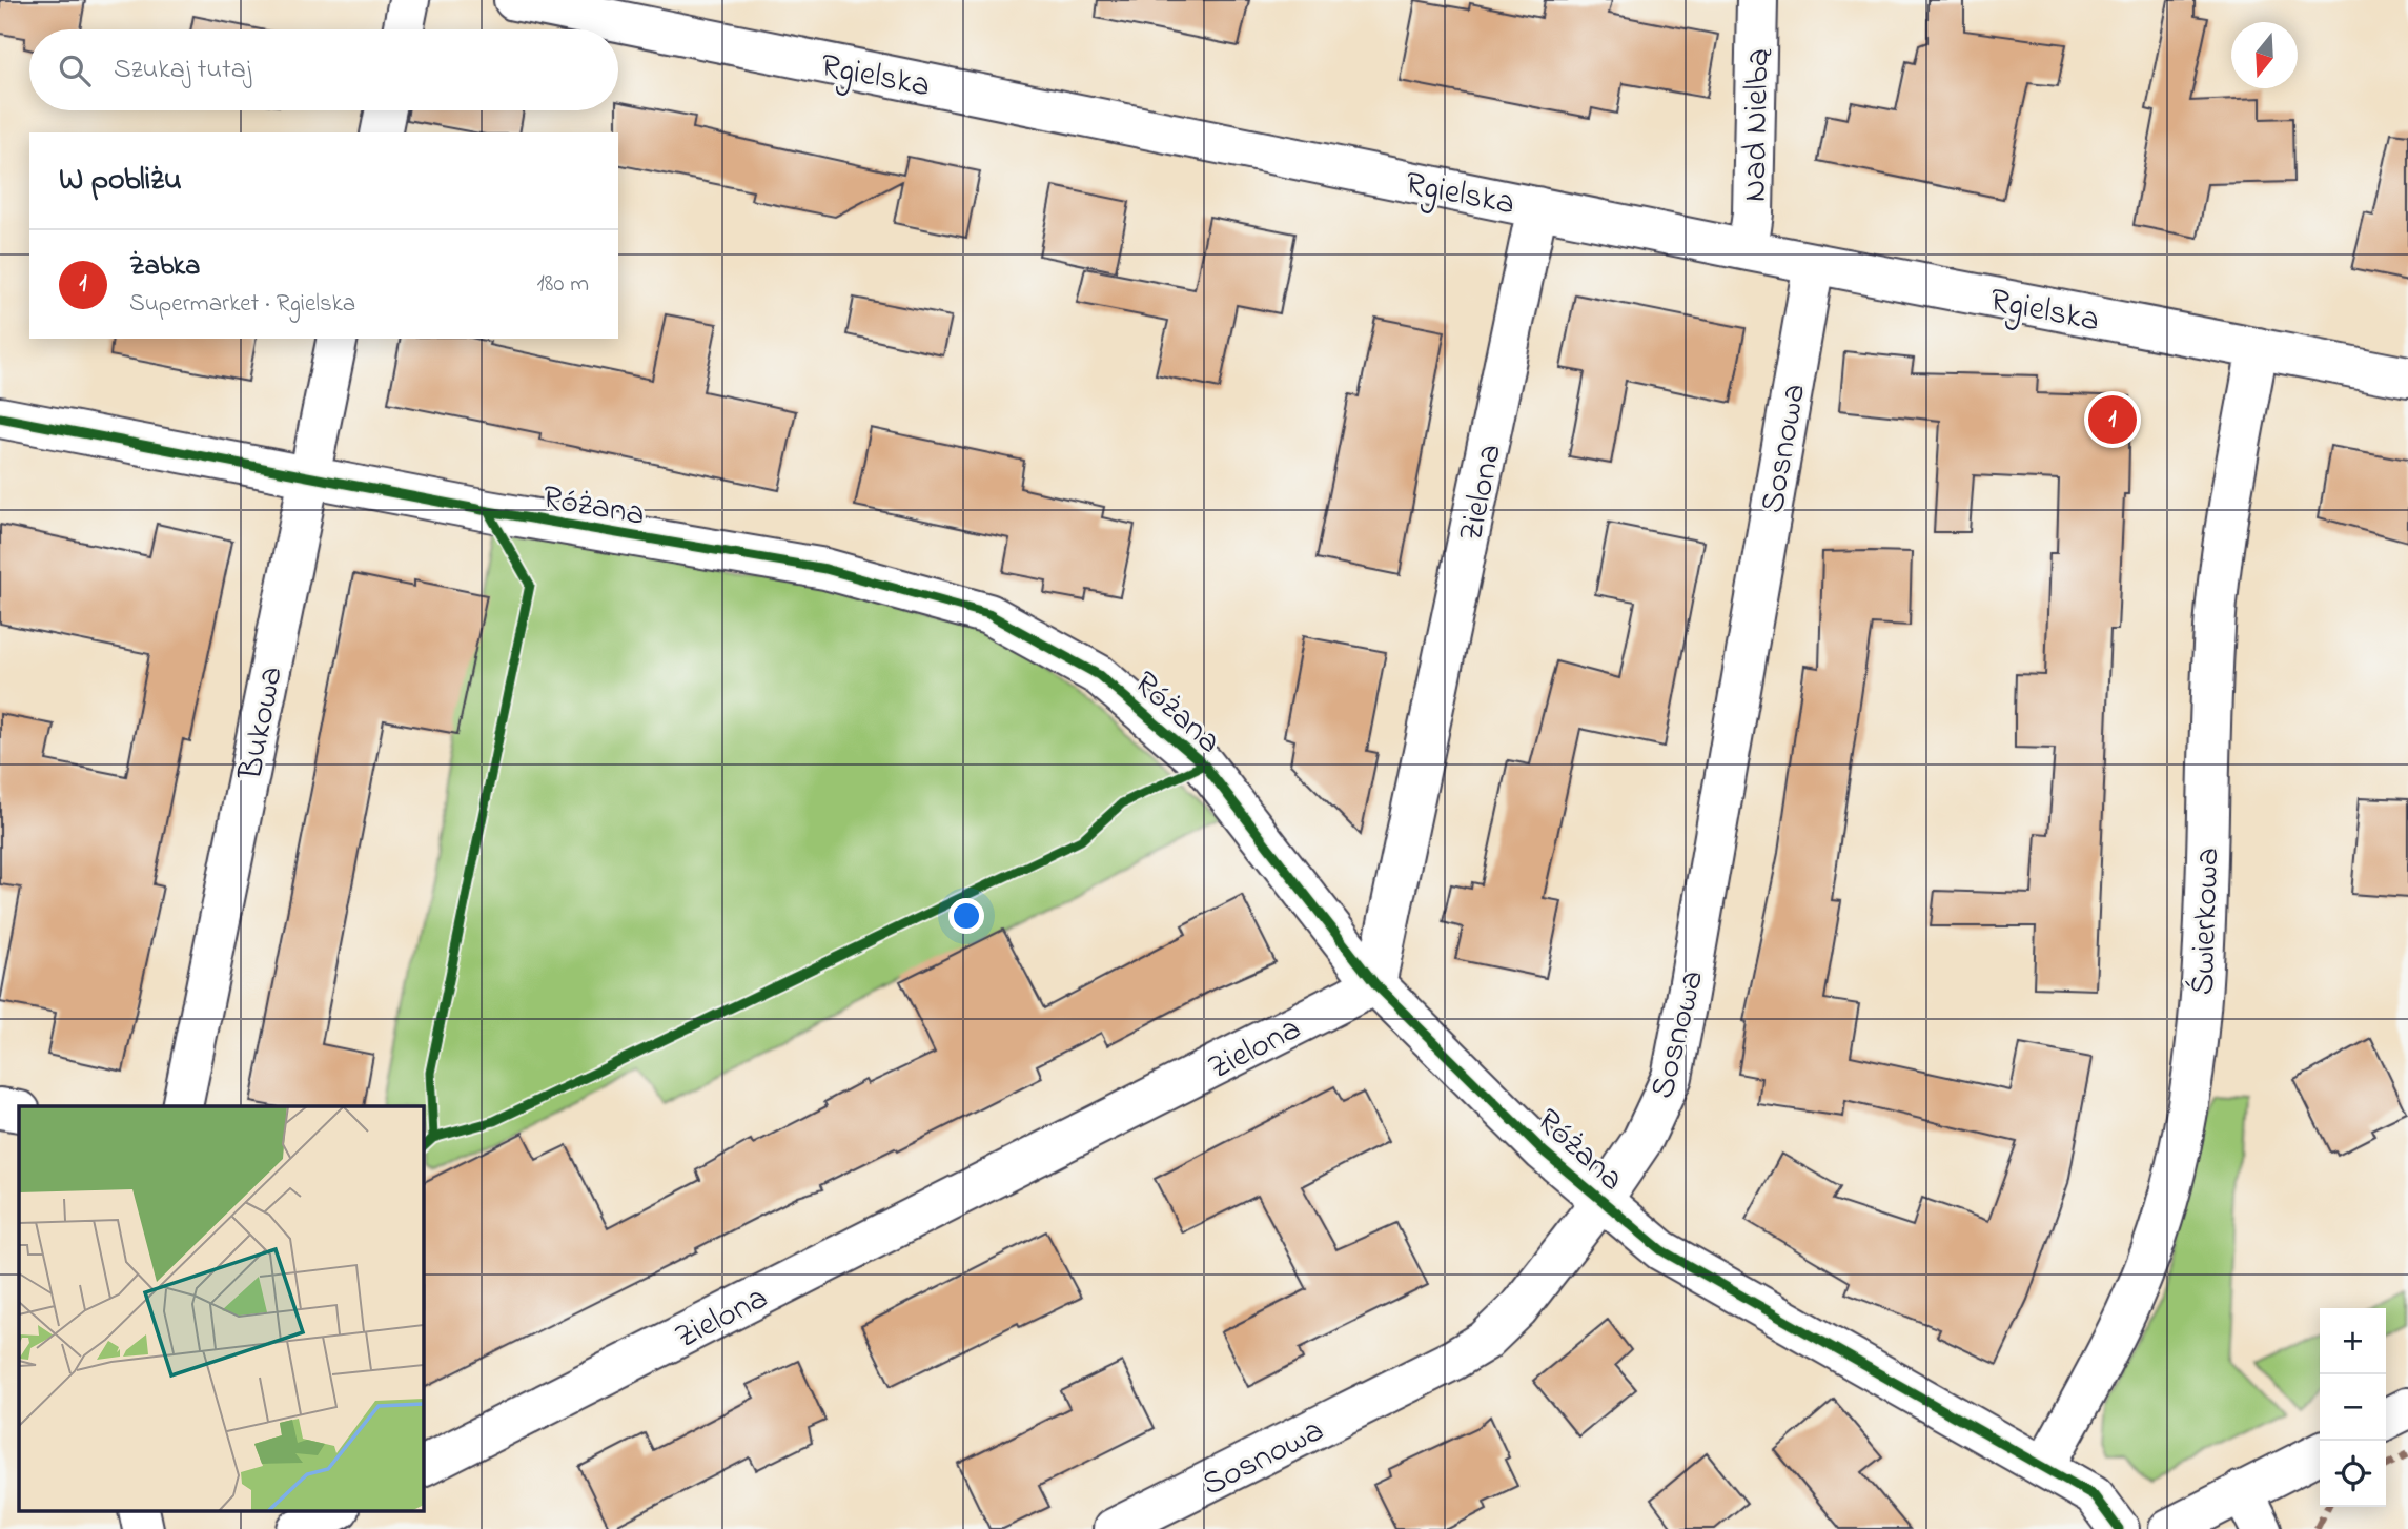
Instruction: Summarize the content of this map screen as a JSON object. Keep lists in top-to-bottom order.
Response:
{
  "streets": {
    "street": [
      "Rgielska",
      "Nad Nielbą",
      "Sosnowa",
      "Zielona",
      "Różana",
      "Bukowa",
      "Świerkowa"
    ]
  },
  "crossings": [
    ["Rgielska", "Nad Nielbą"],
    ["Rgielska", "Sosnowa"],
    ["Rgielska", "Zielona"],
    ["Rgielska", "Świerkowa"],
    ["Sosnowa", "Różana"],
    ["Zielona", "Różana"],
    ["Różana", "Bukowa"],
    ["Różana", "Świerkowa"]
  ],
  "north": "bottom",
  "page": {
    "search": "Szukaj tutaj",
    "heading": "W pobliżu",
    "list": [
      {
        "mark": "1",
        "name": "Żabka",
        "note": "Supermarket · Rgielska",
        "value": "180 m"
      }
    ],
    "pins": "1",
    "map_buttons": ["+", "−"]
  }
}
